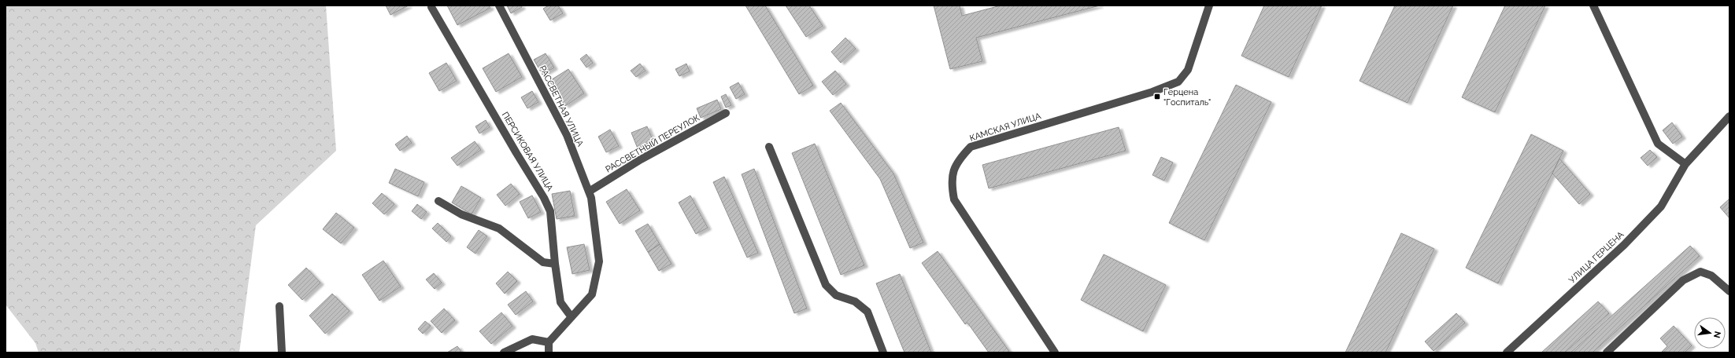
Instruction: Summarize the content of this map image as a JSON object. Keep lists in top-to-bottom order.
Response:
{
  "streets": {
    "street": [
      "РАССВЕТНАЯ УЛИЦА",
      "КАМСКАЯ УЛИЦА",
      "РАССВЕТНЫЙ ПЕРЕУЛОК",
      "ПЕРСИКОВАЯ УЛИЦА",
      "УЛИЦА ГЕРЦЕНА"
    ]
  },
  "crossings": [
    ["РАССВЕТНАЯ УЛИЦА", "РАССВЕТНЫЙ ПЕРЕУЛОК"],
    ["РАССВЕТНАЯ УЛИЦА", "ПЕРСИКОВАЯ УЛИЦА"]
  ],
  "places": {
    "transit": ["Герцена \"Госпиталь\""]
  },
  "north": "right"
}
